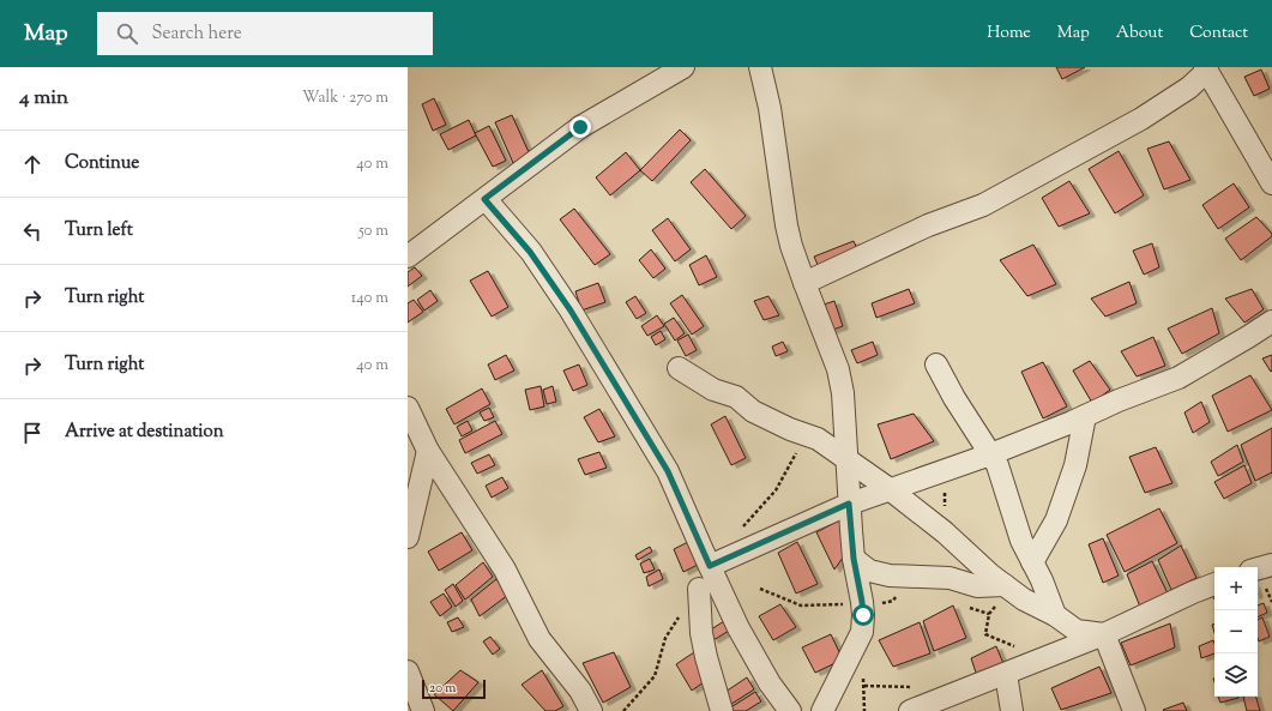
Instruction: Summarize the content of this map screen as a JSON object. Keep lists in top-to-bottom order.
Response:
{
  "scale_bar": "20 m",
  "page": {
    "header": "Map",
    "search": "Search here",
    "nav": [
      "Home",
      "Map",
      "About",
      "Contact"
    ],
    "heading": ["4 min", "Walk · 270 m"],
    "list": [
      ["Continue", "40 m"],
      ["Turn left", "50 m"],
      ["Turn right", "140 m"],
      ["Turn right", "40 m"],
      "Arrive at destination"
    ],
    "map_buttons": ["+", "−"],
    "scale": "20 m"
  }
}
